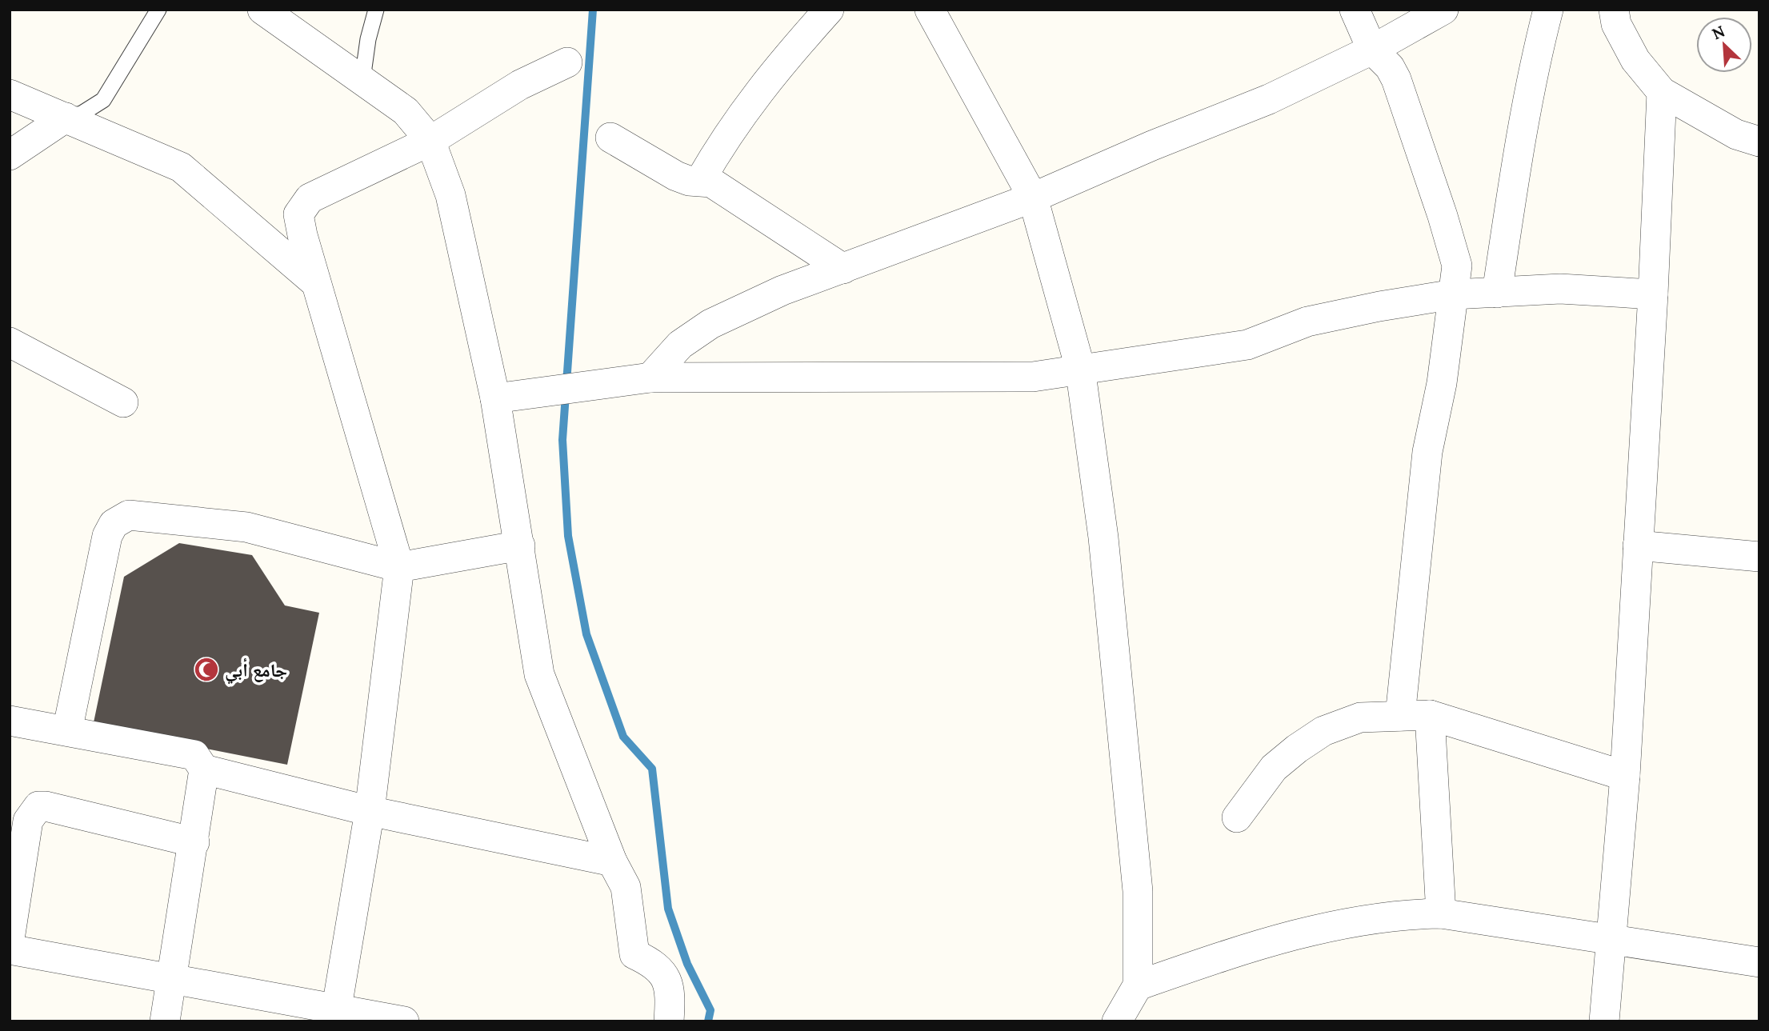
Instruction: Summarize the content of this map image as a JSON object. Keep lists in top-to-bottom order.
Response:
{
  "places": {
    "mosque": ["جامع أبي"]
  },
  "north": "top left"
}
